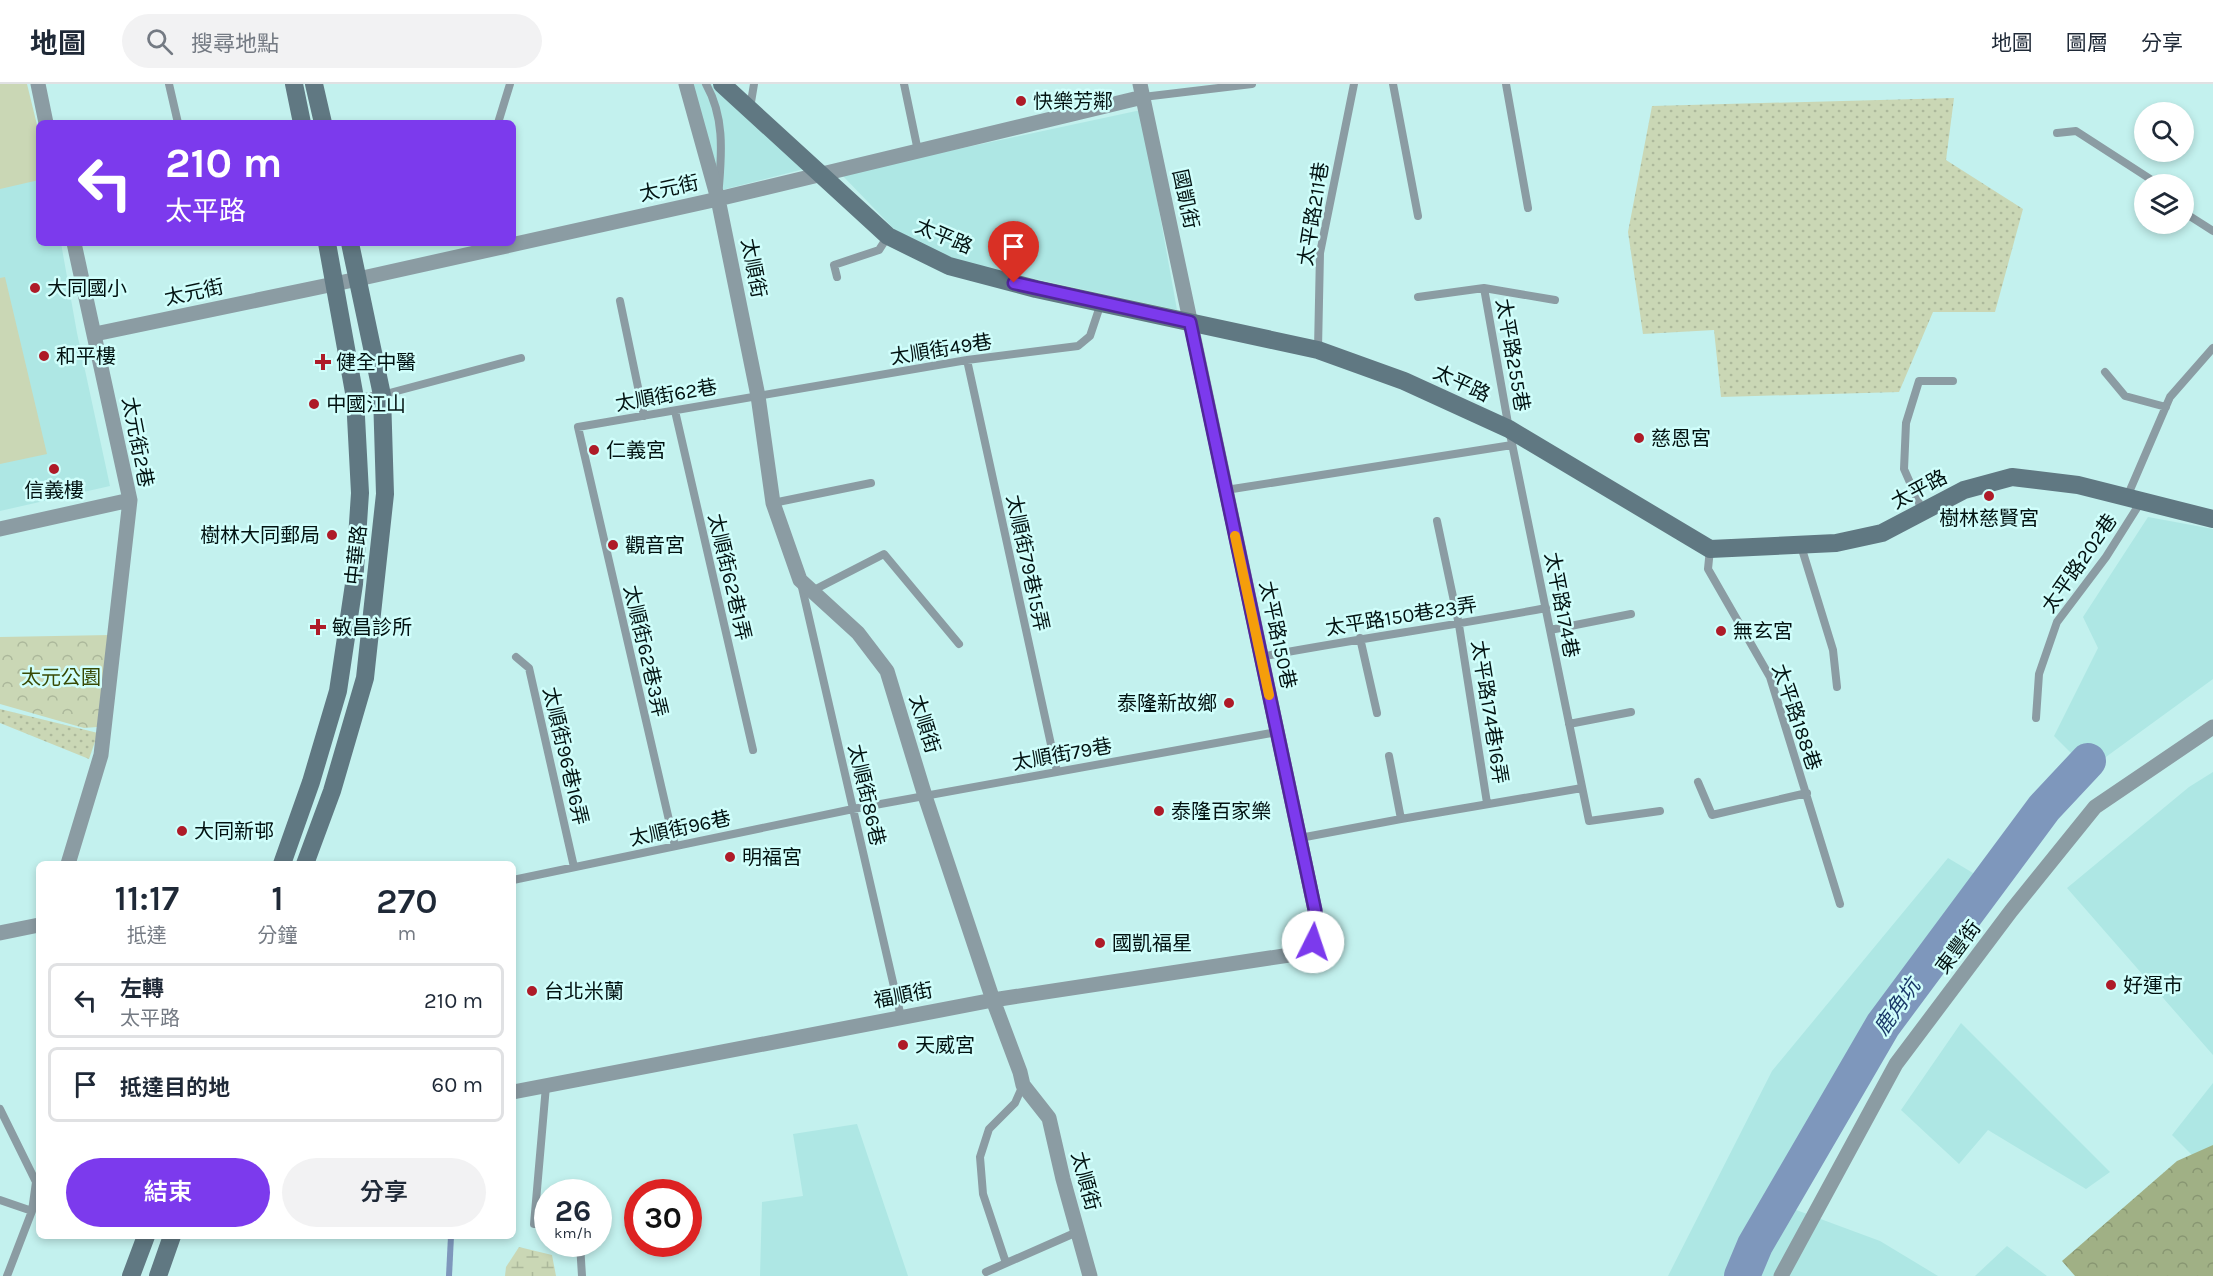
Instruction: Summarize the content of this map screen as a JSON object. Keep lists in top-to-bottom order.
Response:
{
  "streets": {
    "street": [
      "太元街",
      "國凱街",
      "太平路",
      "太順街",
      "太元街2巷",
      "中華路",
      "太平路150巷",
      "東豐街",
      "福順街"
    ],
    "lane": [
      "太平路211巷",
      "太順街49巷",
      "太平路255巷",
      "太順街62巷",
      "太順街79巷15弄",
      "太平路202巷",
      "太順街62巷1弄",
      "太平路174巷",
      "太平路150巷23弄",
      "太順街62巷3弄",
      "太平路174巷16弄",
      "太平路188巷",
      "太順街79巷",
      "太順街96巷16弄",
      "太順街86巷",
      "太順街96巷"
    ]
  },
  "crossings": [
    ["太元街", "國凱街"],
    ["太元街", "太平路"],
    ["太元街", "太順街"],
    ["太元街", "太元街2巷"],
    ["太元街", "中華路"],
    ["國凱街", "太平路"],
    ["國凱街", "太平路150巷"],
    ["太平路211巷", "太平路"],
    ["太平路", "太順街49巷"],
    ["太平路", "太平路255巷"],
    ["太平路", "太平路202巷"],
    ["太平路", "太平路174巷"],
    ["太平路", "太平路150巷"],
    ["太平路", "太平路188巷"],
    ["太順街", "太順街49巷"],
    ["太順街", "太順街62巷"],
    ["太順街", "太順街79巷"],
    ["太順街", "太順街86巷"],
    ["太順街", "福順街"],
    ["太順街49巷", "太順街62巷"],
    ["太順街49巷", "太順街79巷15弄"],
    ["太平路255巷", "太平路174巷"],
    ["太順街62巷", "太順街62巷1弄"],
    ["太順街62巷", "太順街62巷3弄"],
    ["太順街79巷15弄", "太順街79巷"],
    ["太平路174巷", "太平路150巷23弄"],
    ["太平路150巷23弄", "太平路150巷"],
    ["太平路150巷23弄", "太平路174巷16弄"],
    ["太平路150巷", "太順街79巷"],
    ["太平路150巷", "福順街"],
    ["太順街62巷3弄", "太順街96巷"],
    ["太順街79巷", "太順街86巷"],
    ["太順街79巷", "太順街96巷"],
    ["太順街96巷16弄", "太順街96巷"],
    ["太順街86巷", "太順街96巷"],
    ["太順街86巷", "福順街"]
  ],
  "water": ["鹿角坑"],
  "parks": ["太元公園"],
  "places": {
    "other": [
      "快樂芳鄰",
      "大同國小",
      "和平樓",
      "中國江山",
      "慈恩宮",
      "仁義宮",
      "信義樓",
      "樹林慈賢宮",
      "樹林大同郵局",
      "觀音宮",
      "無玄宮",
      "泰隆新故鄉",
      "泰隆百家樂",
      "大同新邨",
      "明福宮",
      "國凱福星",
      "好運市",
      "台北米蘭",
      "天威宮"
    ],
    "health": ["健全中醫", "敏昌診所"]
  },
  "page": {
    "header": "地圖",
    "search": "搜尋地點",
    "nav": ["地圖", "圖層", "分享"],
    "turn": ["210 m", "太平路"],
    "eta": [
      "11:17",
      "抵達",
      "1",
      "分鐘",
      "270",
      "m"
    ],
    "list": [
      {
        "name": "左轉",
        "note": "太平路",
        "value": "210 m"
      },
      {
        "name": "抵達目的地",
        "value": "60 m"
      }
    ],
    "buttons": ["結束", "分享"],
    "speed": "26 km/h",
    "limit": "30"
  }
}
